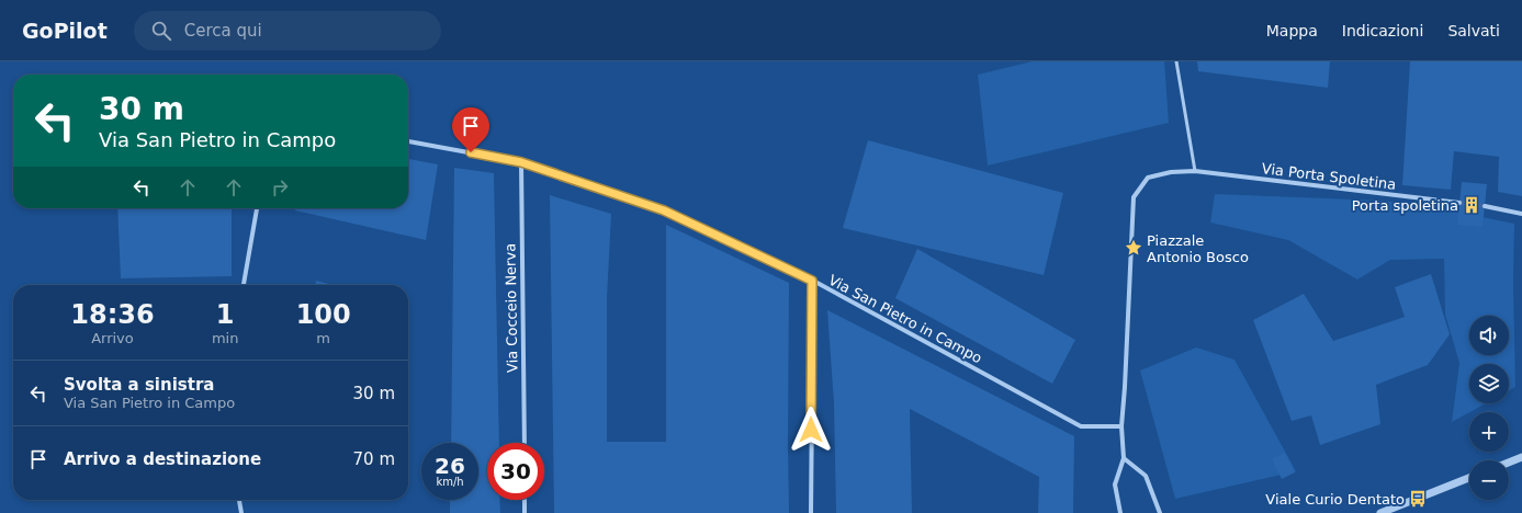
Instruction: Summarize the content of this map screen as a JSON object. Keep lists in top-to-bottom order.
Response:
{
  "streets": {
    "street": ["Via Porta Spoletina", "Via Cocceio Nerva", "Via San Pietro in Campo"]
  },
  "crossings": [
    ["Via Cocceio Nerva", "Via San Pietro in Campo"]
  ],
  "places": {
    "building": ["Porta spoletina"],
    "place": ["Piazzale Antonio Bosco"],
    "bus stop": ["Viale Curio Dentato"]
  },
  "page": {
    "header": "GoPilot",
    "search": "Cerca qui",
    "nav": ["Mappa", "Indicazioni", "Salvati"],
    "turn": ["30 m", "Via San Pietro in Campo"],
    "eta": [
      "18:36",
      "Arrivo",
      "1",
      "min",
      "100",
      "m"
    ],
    "map_buttons": ["+", "−"],
    "list": [
      {
        "name": "Svolta a sinistra",
        "note": "Via San Pietro in Campo",
        "value": "30 m"
      },
      {
        "name": "Arrivo a destinazione",
        "value": "70 m"
      }
    ],
    "speed": "26 km/h",
    "limit": "30"
  }
}
